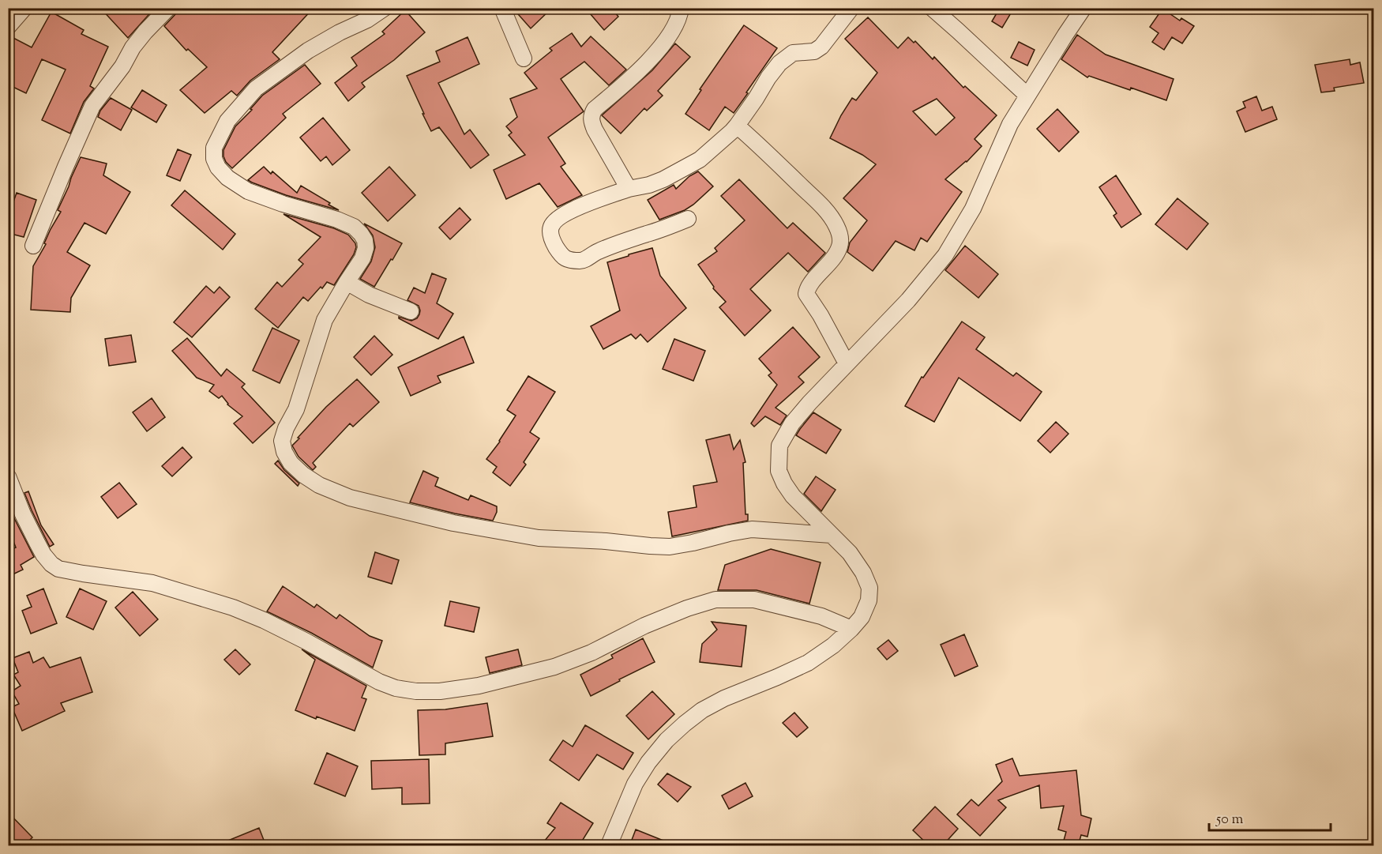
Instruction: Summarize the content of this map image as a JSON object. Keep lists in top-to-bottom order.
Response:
{
  "scale_bar": "50 m"
}
